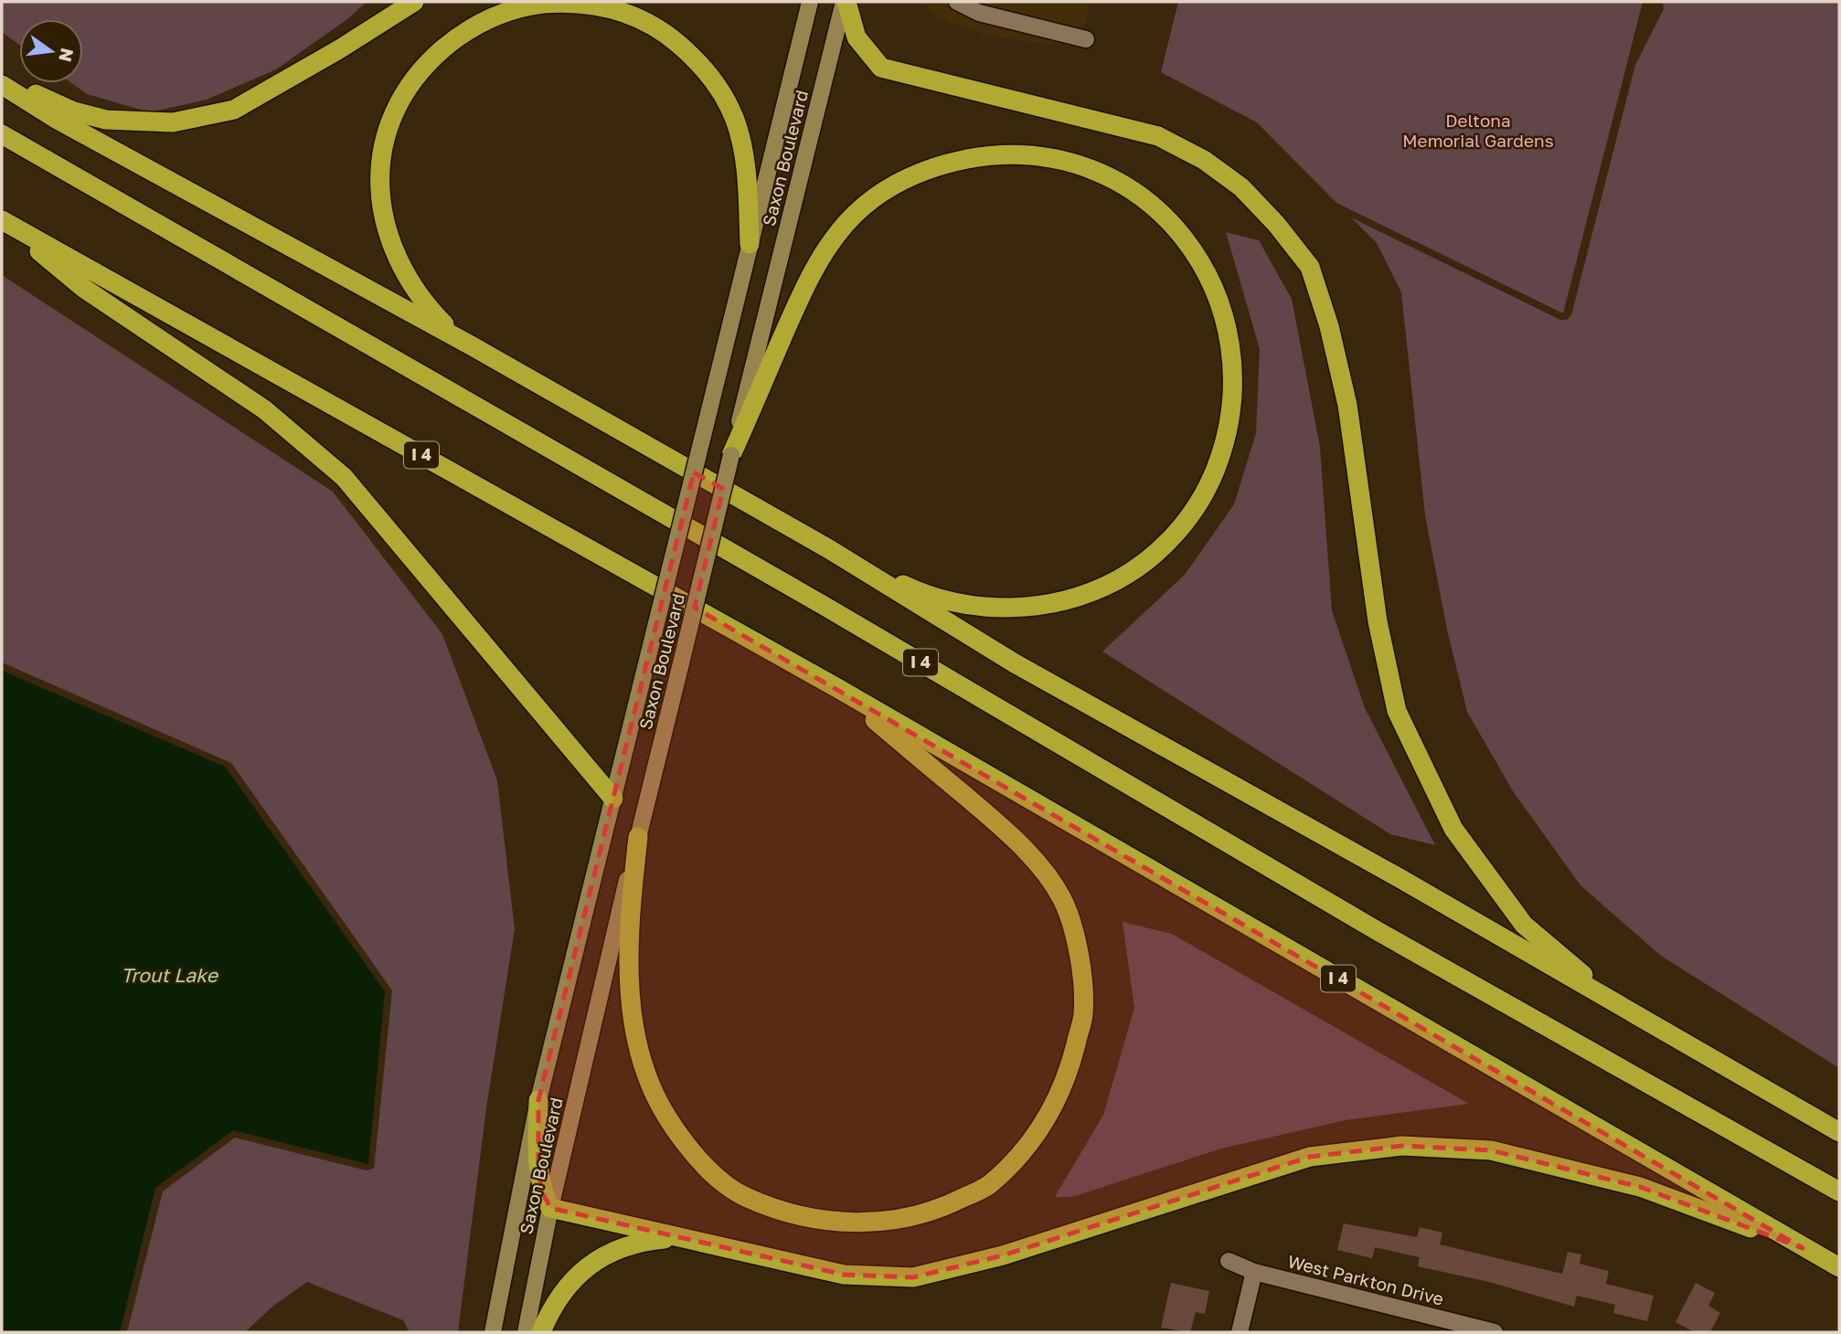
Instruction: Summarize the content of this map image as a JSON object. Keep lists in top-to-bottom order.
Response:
{
  "streets": {
    "highway": ["I 4"],
    "main road": ["Saxon Boulevard"],
    "street": ["West Parkton Drive"]
  },
  "water": ["Trout Lake"],
  "parks": ["Deltona Memorial Gardens"],
  "north": "right"
}
